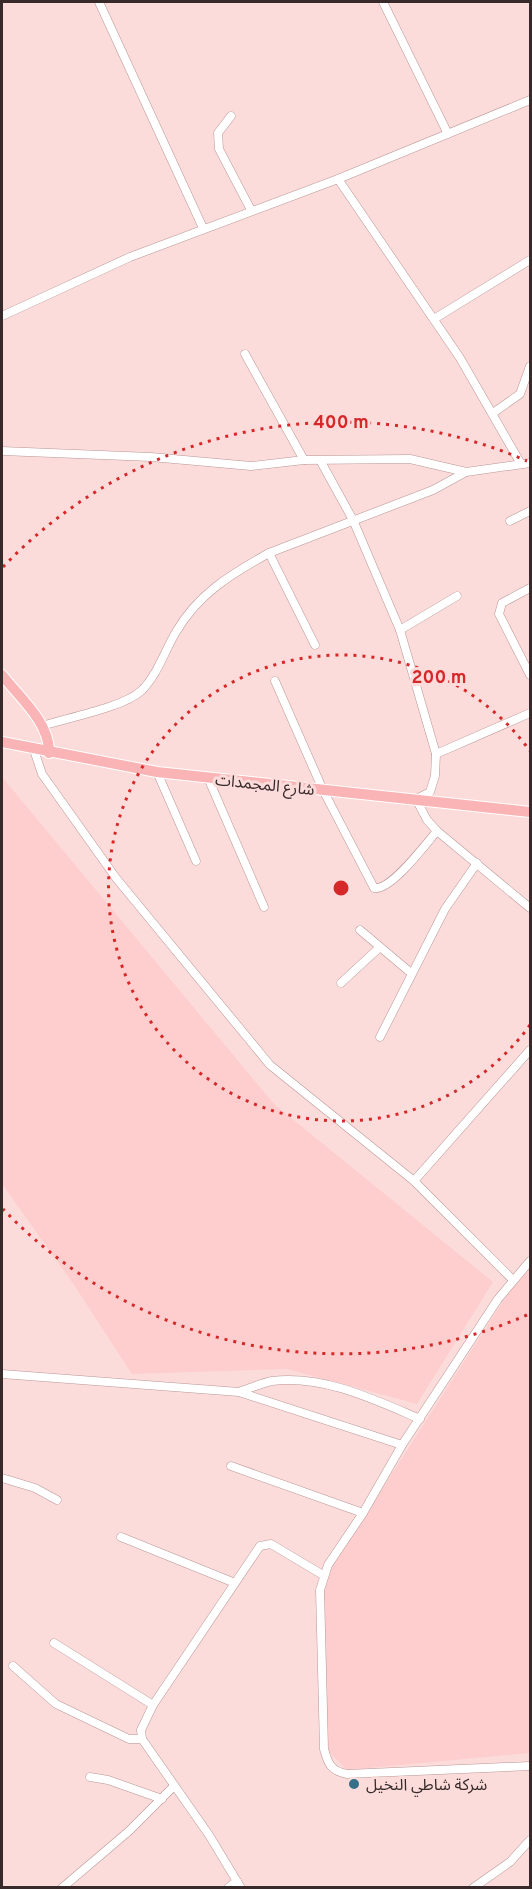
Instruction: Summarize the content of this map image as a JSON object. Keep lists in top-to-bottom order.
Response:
{
  "streets": {
    "main road": ["شارع المجمدات"]
  },
  "places": ["شركة شاطي النخيل"],
  "rings": ["400 m", "200 m"]
}
